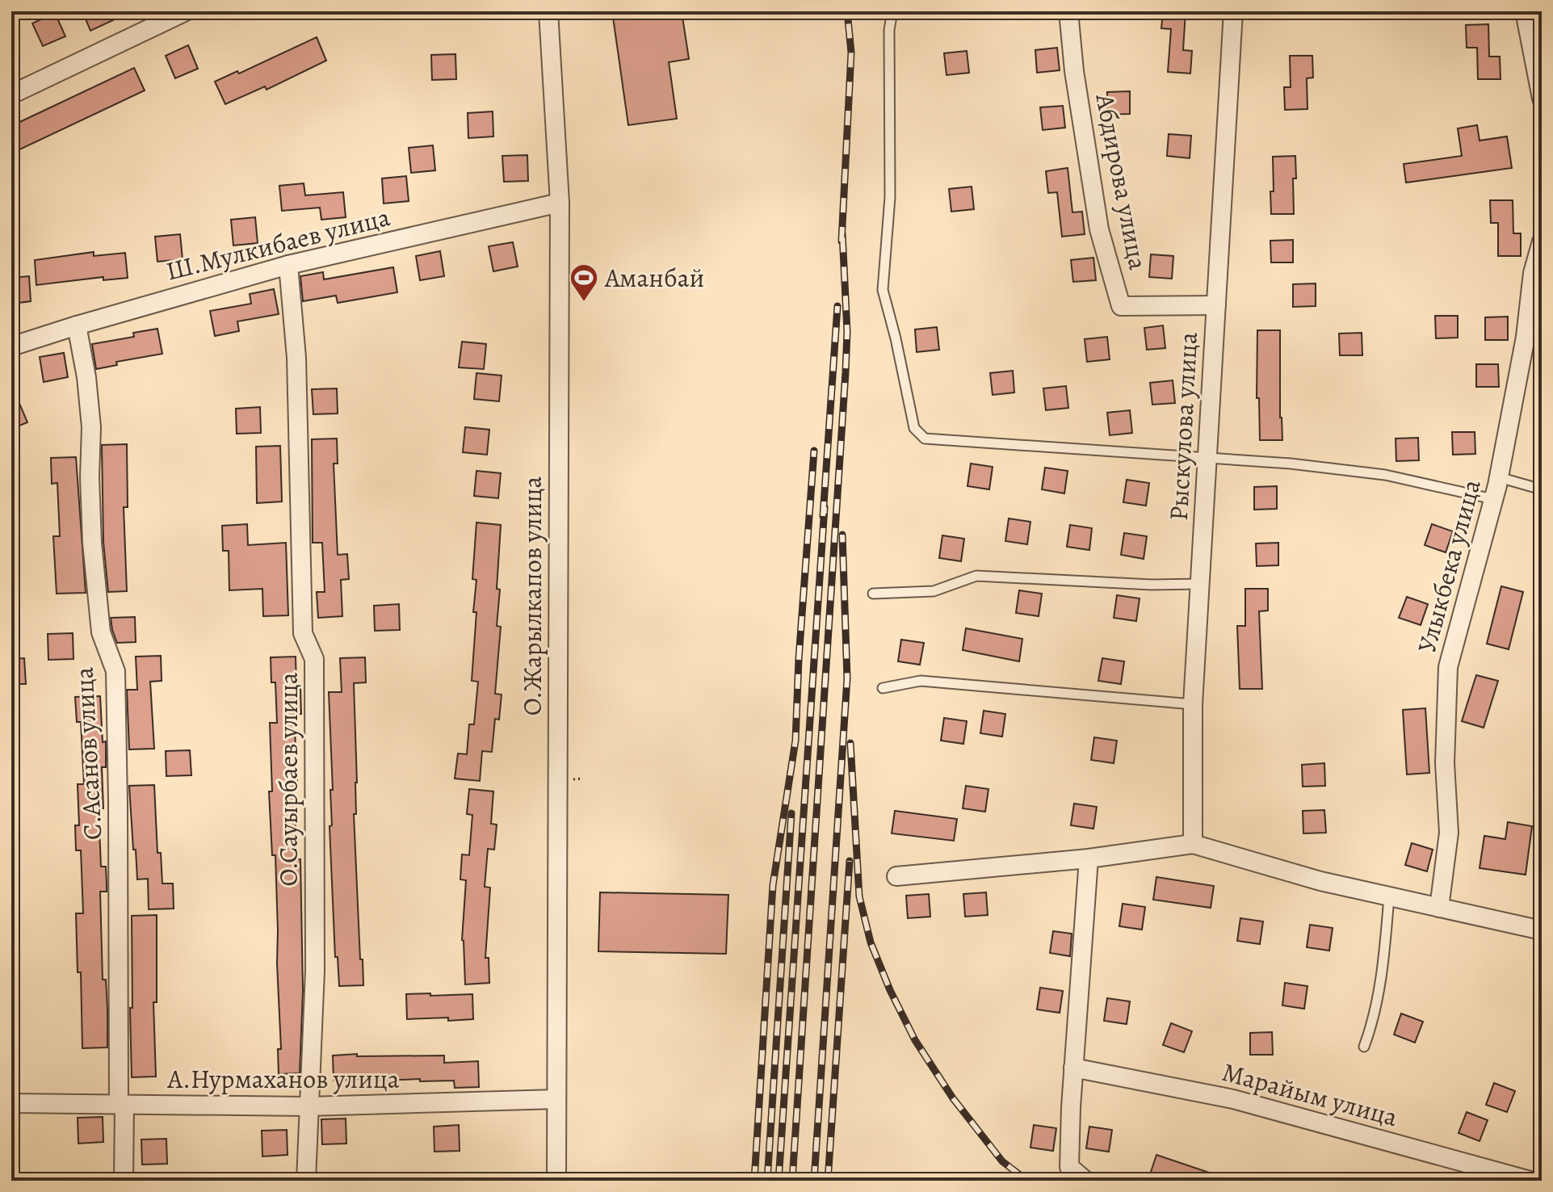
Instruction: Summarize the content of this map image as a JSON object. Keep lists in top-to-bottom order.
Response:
{
  "streets": {
    "street": [
      "Абдирова улица",
      "Ш.Мулкибаев улица",
      "Рыскулова улица",
      "Улыкбека улица",
      "О.Жарылкапов улица",
      "С.Асанов улица",
      "О.Сауырбаев улица",
      "А.Нурмаханов улица",
      "Марайым улица"
    ]
  },
  "crossings": [
    ["Абдирова улица", "Рыскулова улица"],
    ["Ш.Мулкибаев улица", "О.Жарылкапов улица"],
    ["Ш.Мулкибаев улица", "С.Асанов улица"],
    ["Ш.Мулкибаев улица", "О.Сауырбаев улица"],
    ["О.Жарылкапов улица", "А.Нурмаханов улица"],
    ["С.Асанов улица", "А.Нурмаханов улица"],
    ["О.Сауырбаев улица", "А.Нурмаханов улица"]
  ],
  "places": {
    "sports": ["Аманбай"]
  }
}
